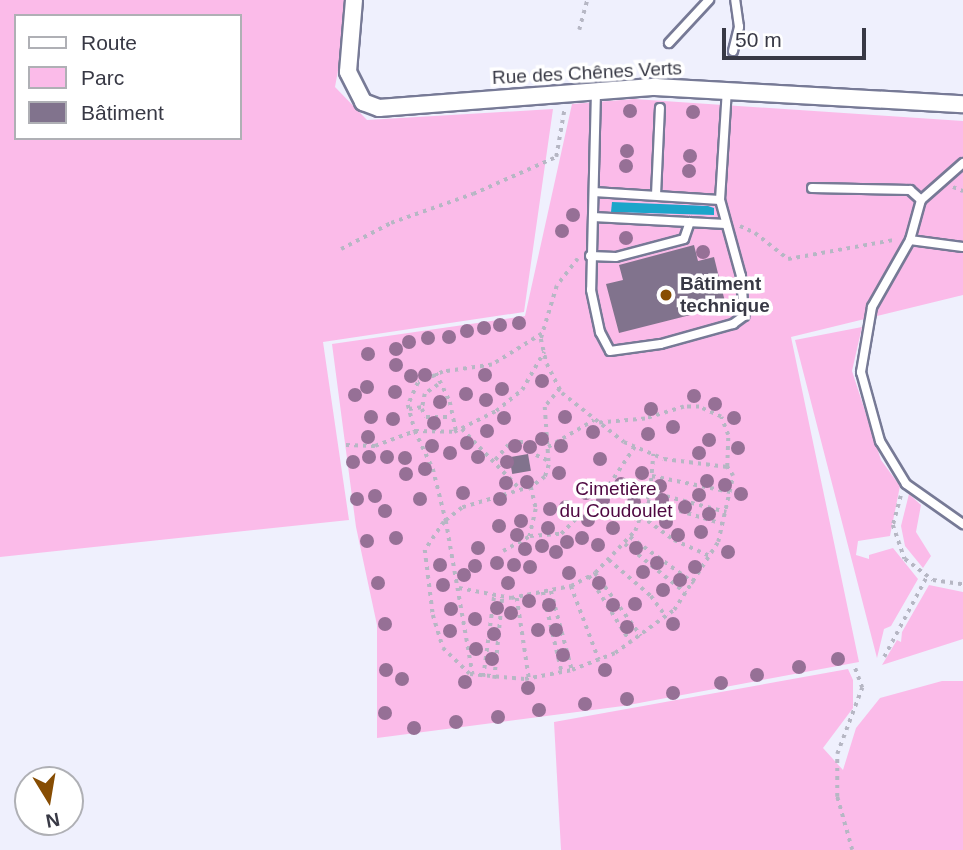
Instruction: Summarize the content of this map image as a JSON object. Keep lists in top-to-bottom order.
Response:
{
  "streets": {
    "street": ["Rue des Chênes Verts"]
  },
  "parks": ["Cimetière du Coudoulet"],
  "places": ["Bâtiment technique"],
  "legend": ["Route", "Parc", "Bâtiment"],
  "scale_bar": "50 m",
  "north": "bottom"
}
